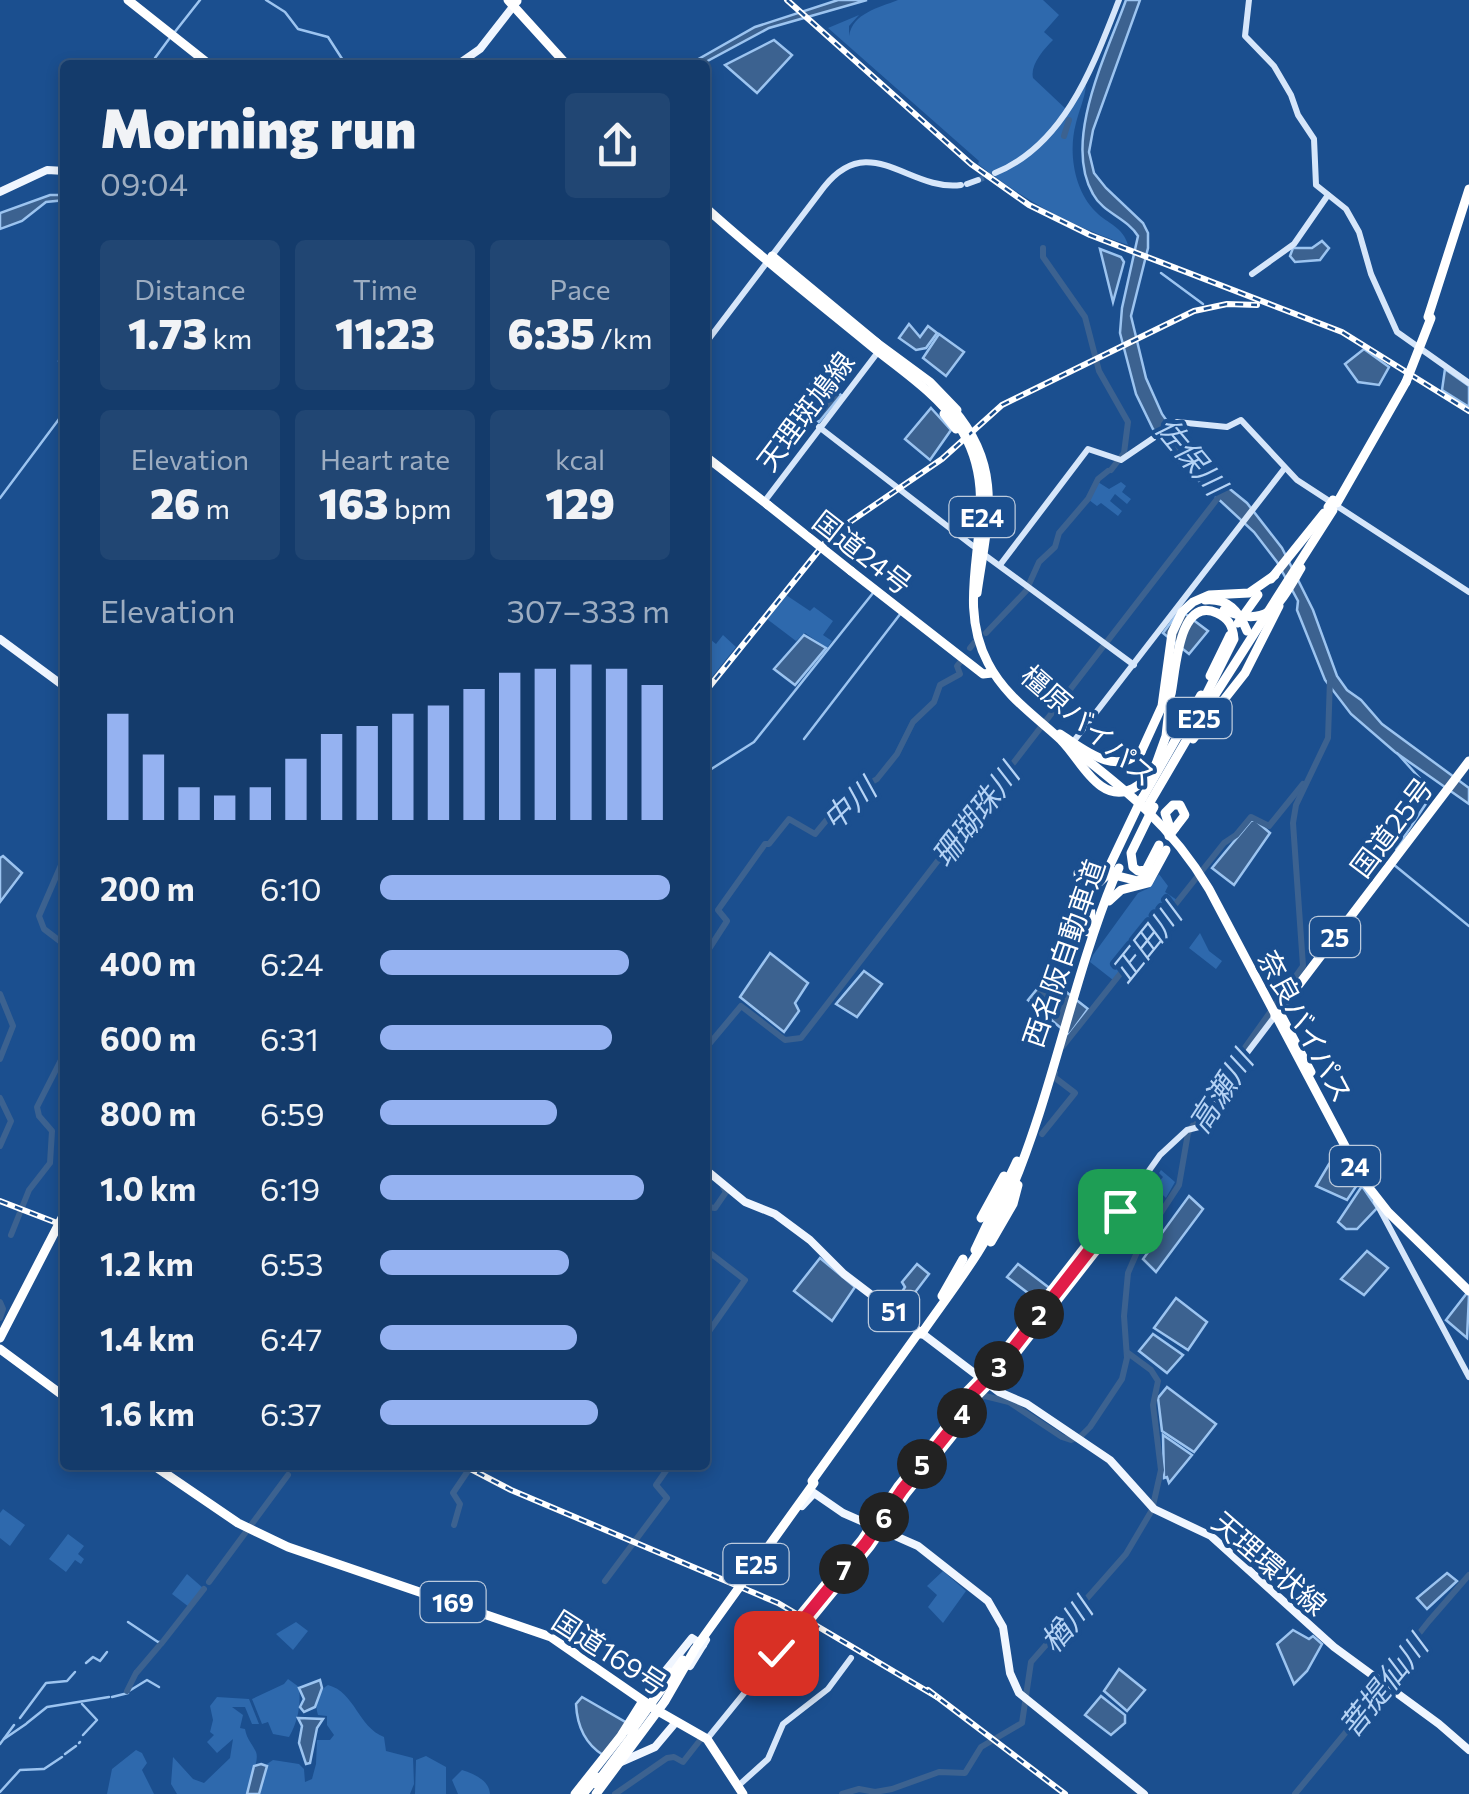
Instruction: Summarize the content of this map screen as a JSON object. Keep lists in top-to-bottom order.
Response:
{
  "streets": {
    "highway": [
      "E24",
      "国道24号",
      "E25",
      "橿原バイパス",
      "国道25号",
      "25",
      "西名阪自動車道",
      "奈良バイパス",
      "24",
      "169",
      "国道169号"
    ],
    "main road": ["天理斑鳩線", "51", "天理環状線"]
  },
  "crossings": [
    ["天理斑鳩線", "国道24号"],
    ["天理斑鳩線", "橿原バイパス"],
    ["E24", "24"],
    ["国道24号", "橿原バイパス"],
    ["E25", "西名阪自動車道"],
    ["E25", "国道169号"],
    ["橿原バイパス", "西名阪自動車道"],
    ["橿原バイパス", "奈良バイパス"],
    ["橿原バイパス", "24"],
    ["国道25号", "奈良バイパス"],
    ["西名阪自動車道", "奈良バイパス"]
  ],
  "water": [
    "佐保川",
    "中川",
    "珊瑚珠川",
    "正田川",
    "高瀬川",
    "楢川",
    "菩提仙川"
  ],
  "page": {
    "heading": ["Morning run", "09:04"],
    "stats": [
      ["Distance", "1.73 km"],
      ["Time", "11:23"],
      ["Pace", "6:35 /km"],
      ["Elevation", "26 m"],
      ["Heart rate", "163 bpm"],
      ["kcal", "129"]
    ],
    "chart": ["Elevation", "307–333 m"],
    "list": [
      {
        "name": "200 m",
        "note": "6:10"
      },
      {
        "name": "400 m",
        "note": "6:24"
      },
      {
        "name": "600 m",
        "note": "6:31"
      },
      {
        "name": "800 m",
        "note": "6:59"
      },
      {
        "name": "1.0 km",
        "note": "6:19"
      },
      {
        "name": "1.2 km",
        "note": "6:53"
      },
      {
        "name": "1.4 km",
        "note": "6:47"
      },
      {
        "name": "1.6 km",
        "note": "6:37"
      }
    ],
    "pins": [
      "2",
      "3",
      "4",
      "5",
      "6",
      "7"
    ]
  }
}
